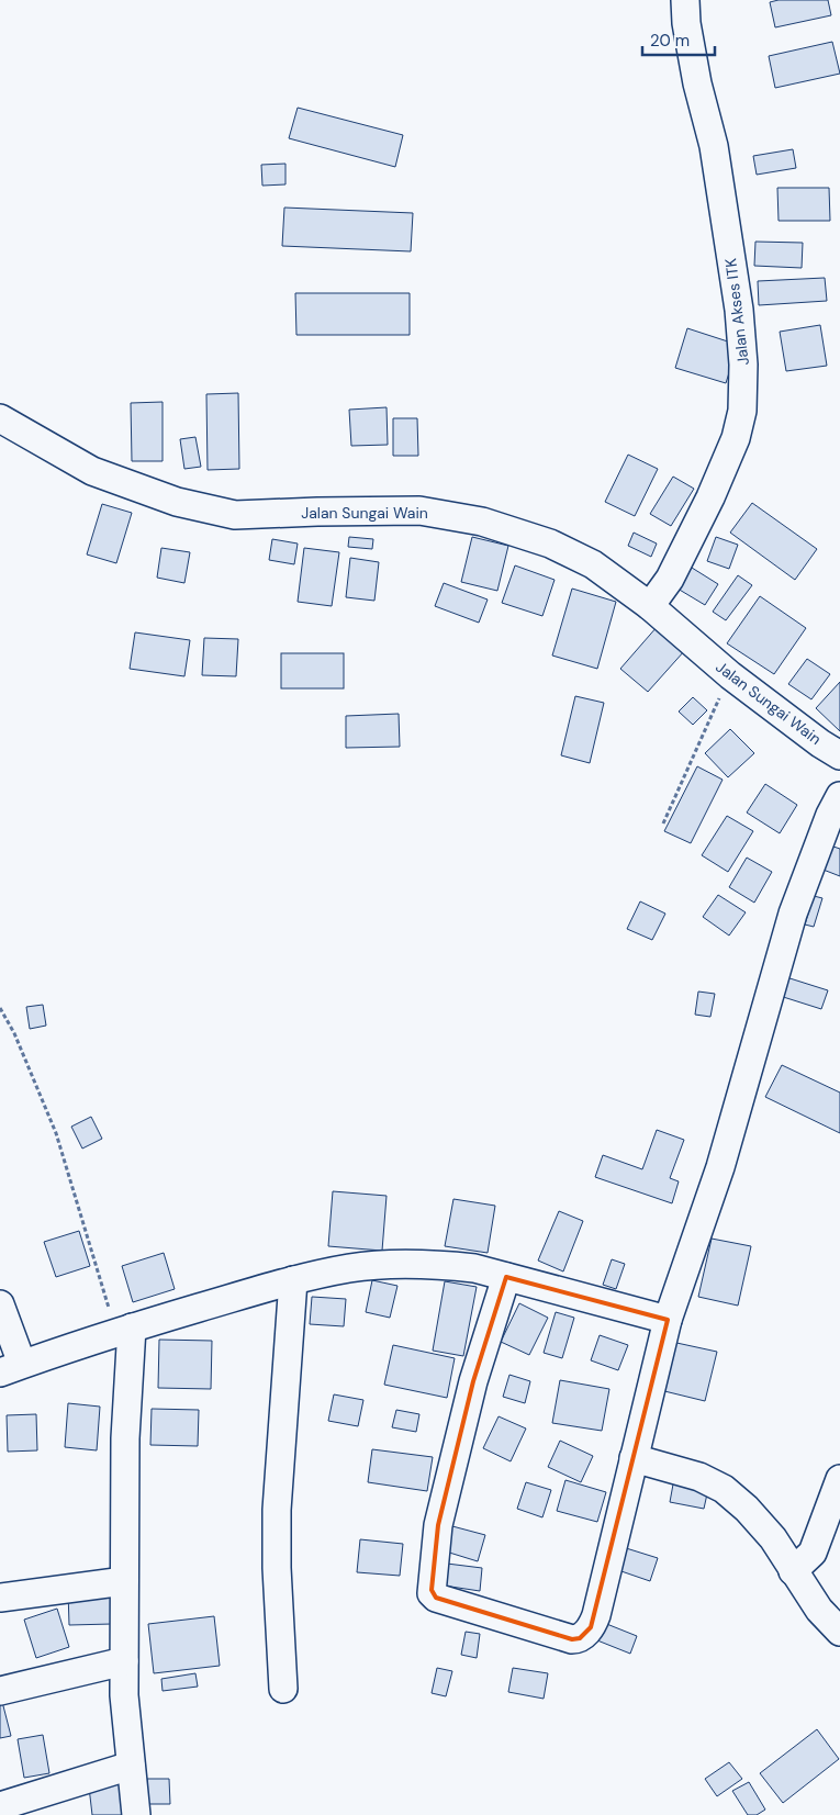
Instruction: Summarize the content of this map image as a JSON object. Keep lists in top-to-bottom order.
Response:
{
  "streets": {
    "street": ["Jalan Akses ITK", "Jalan Sungai Wain"]
  },
  "crossings": [
    ["Jalan Akses ITK", "Jalan Sungai Wain"]
  ],
  "scale_bar": "20 m"
}
